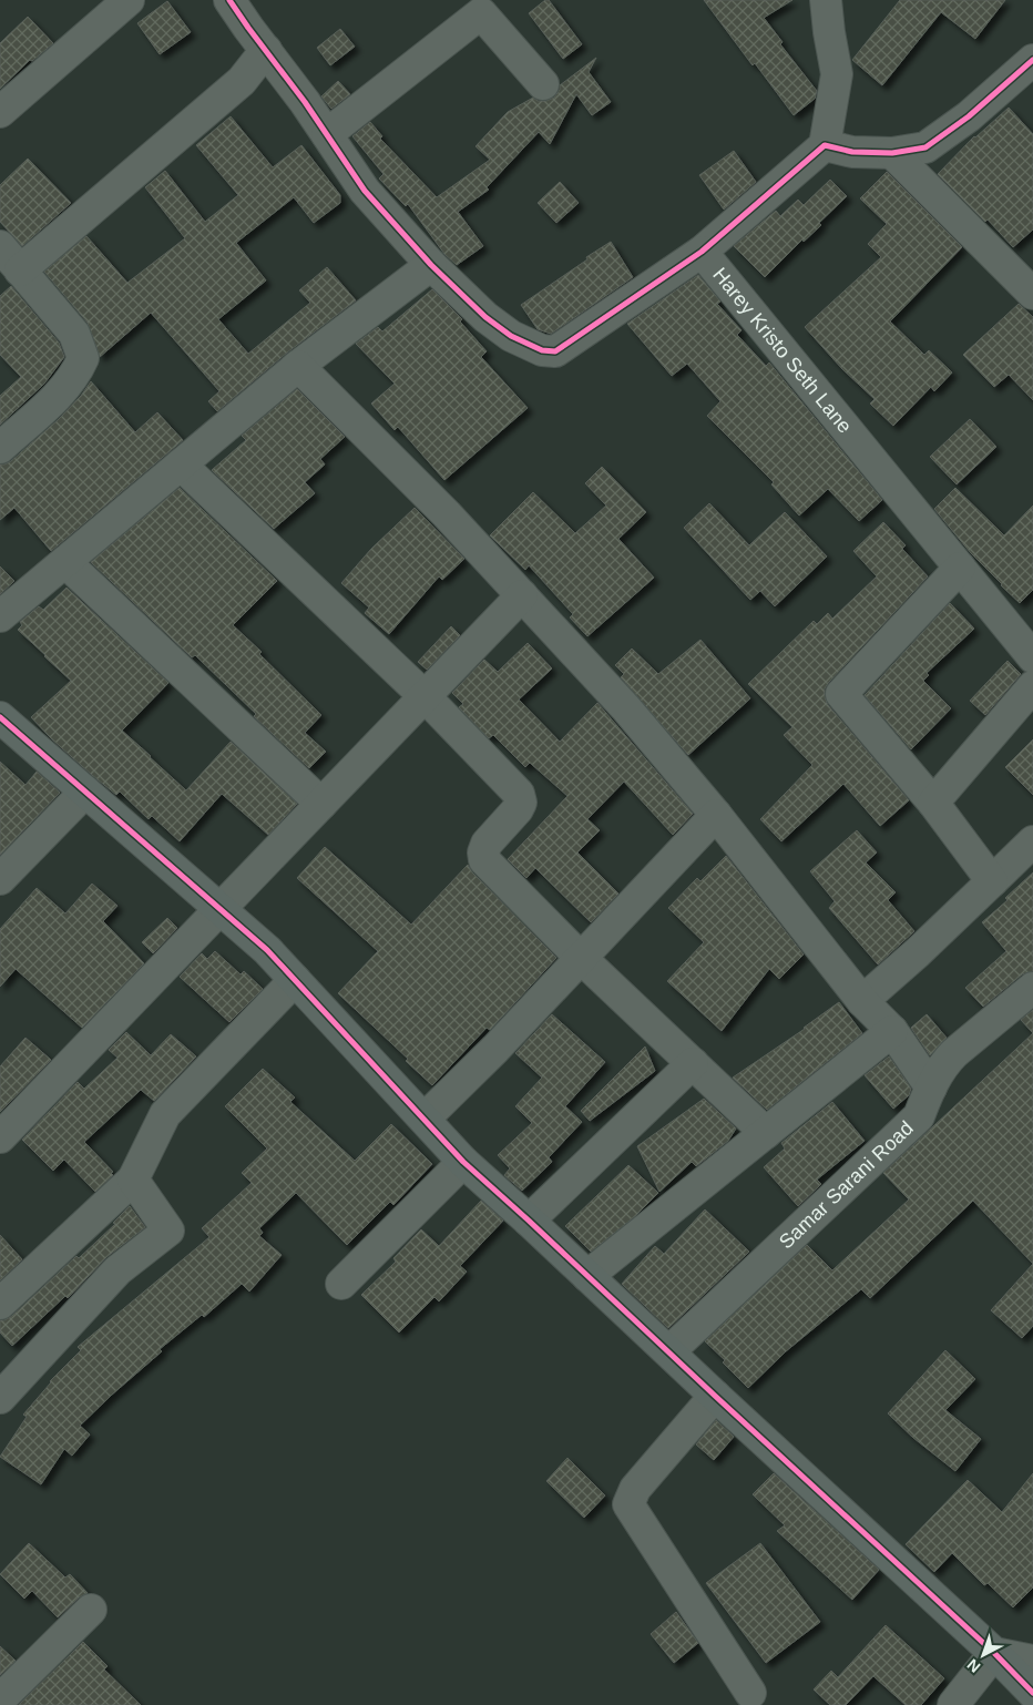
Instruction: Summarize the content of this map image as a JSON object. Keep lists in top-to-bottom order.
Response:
{
  "streets": {
    "street": ["Harey Kristo Seth Lane", "Samar Sarani Road"]
  },
  "north": "bottom left"
}
